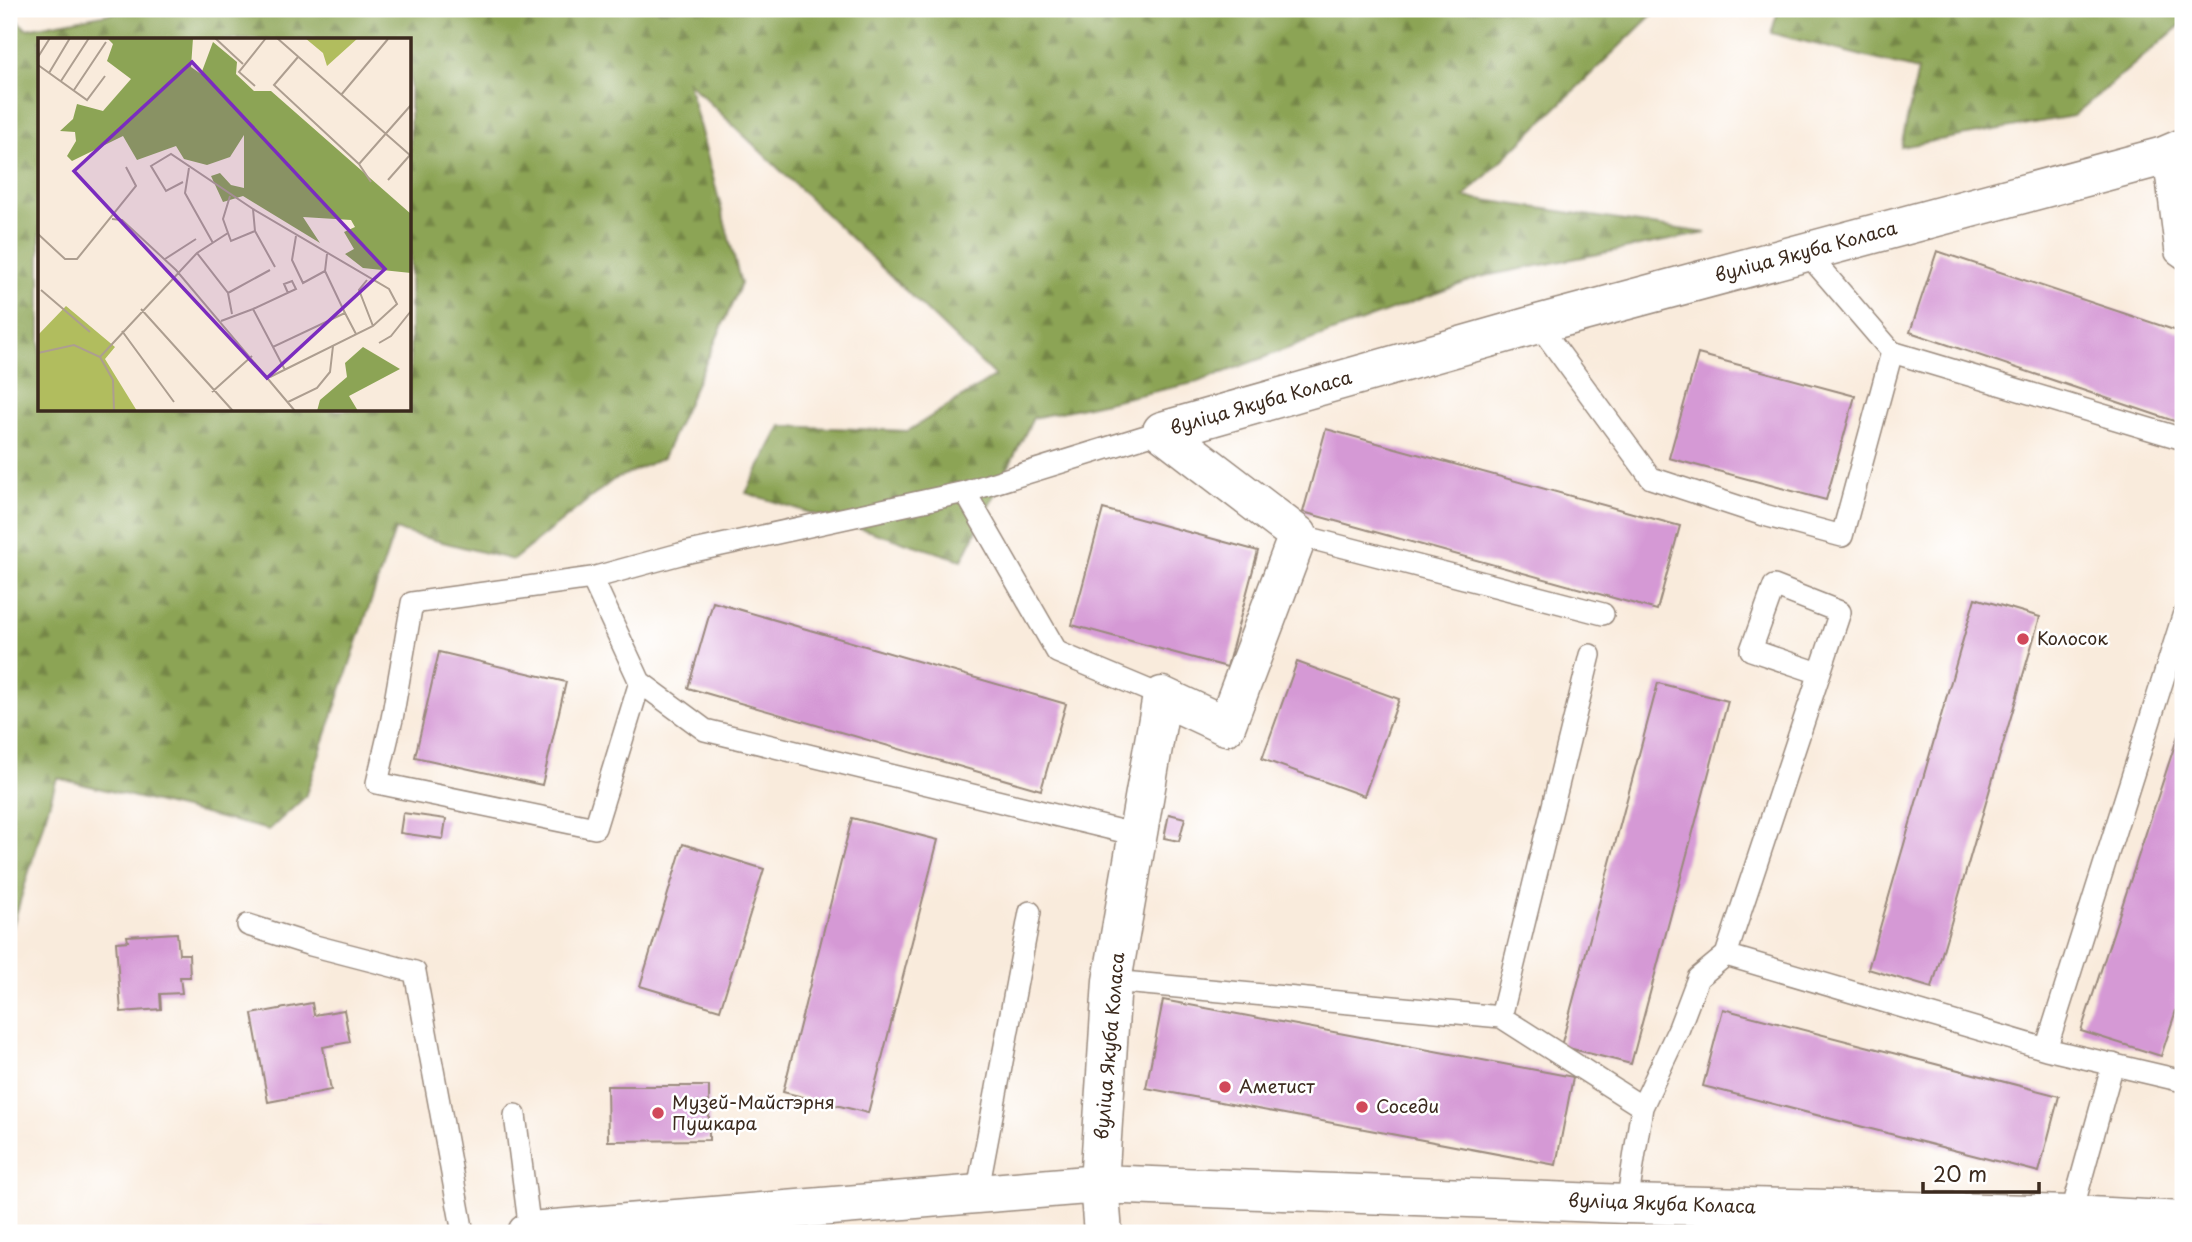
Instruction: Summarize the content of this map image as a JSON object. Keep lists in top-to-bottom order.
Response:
{
  "streets": {
    "street": ["вуліца Якуба Коласа"]
  },
  "places": [
    "Колосок",
    "Аметист",
    "Соседи",
    "Музей-Майстэрня Пушкара"
  ],
  "scale_bar": "20 m"
}
